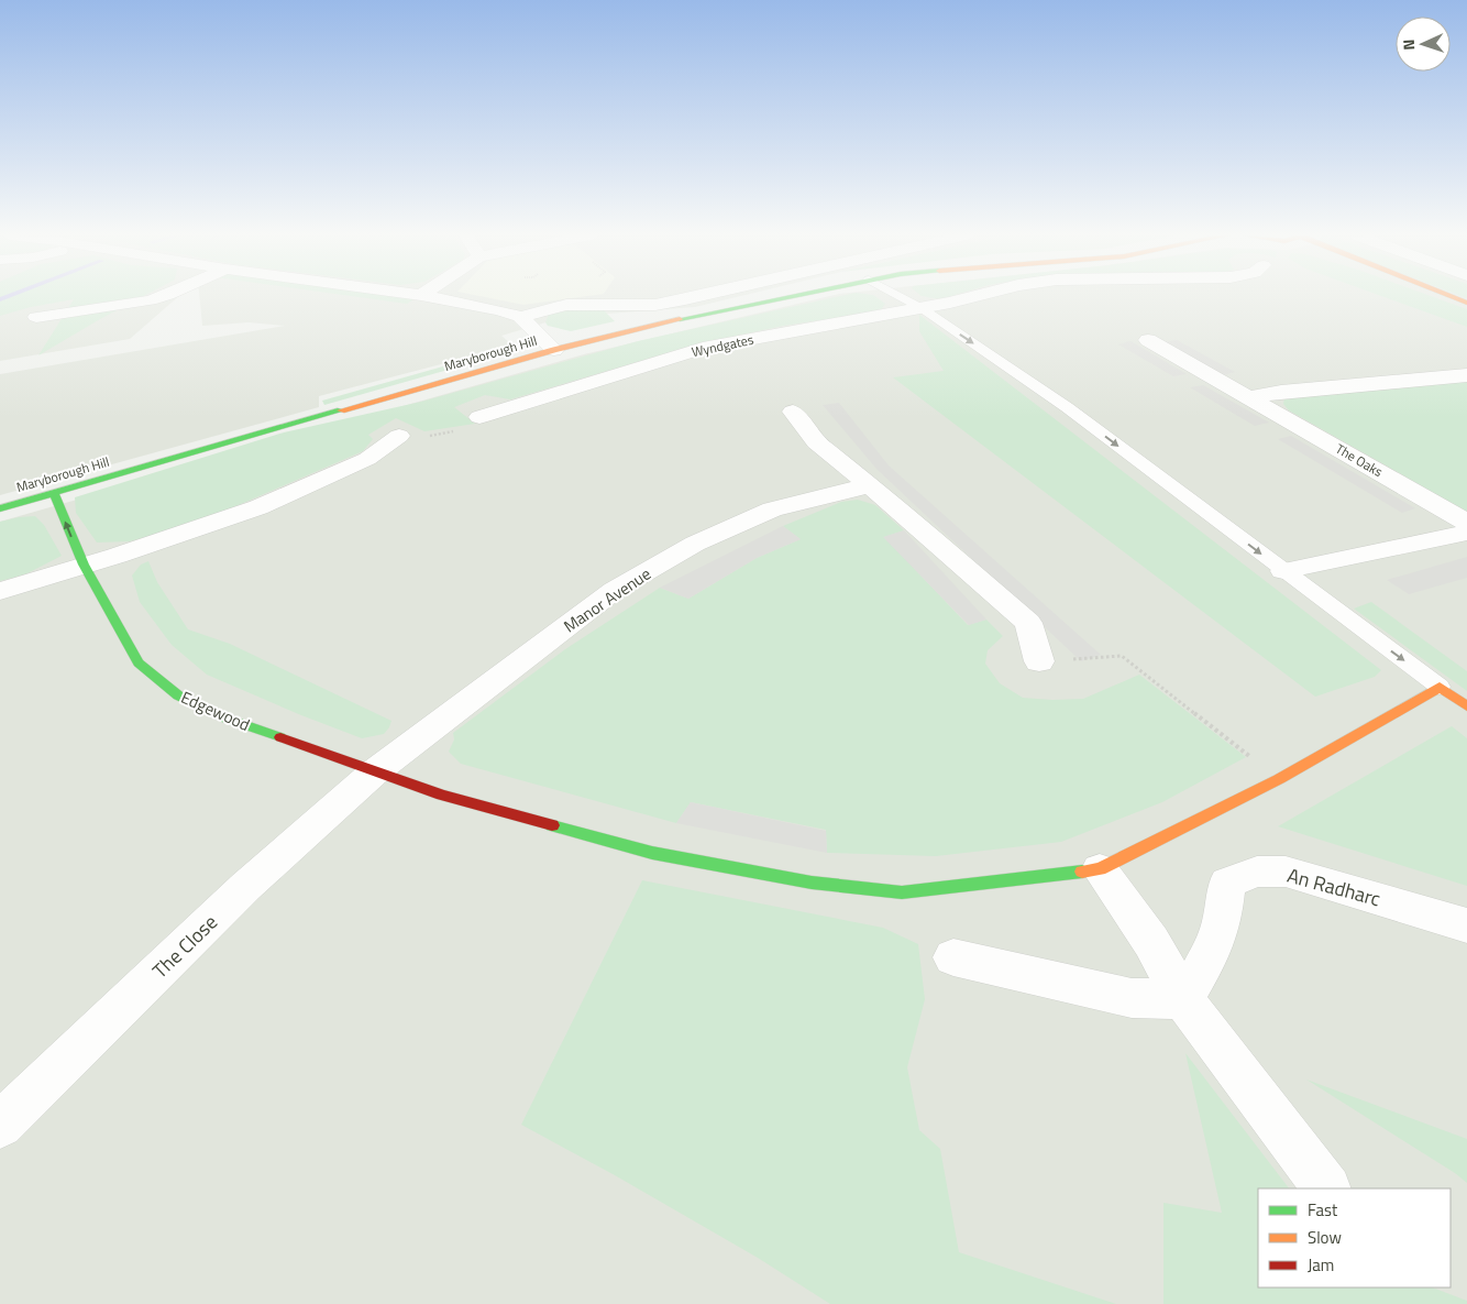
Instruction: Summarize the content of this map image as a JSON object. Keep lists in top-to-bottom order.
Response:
{
  "streets": {
    "street": [
      "Wyndgates",
      "Maryborough Hill",
      "The Oaks",
      "Manor Avenue",
      "Edgewood",
      "An Radharc",
      "The Close"
    ]
  },
  "crossings": [
    ["Maryborough Hill", "Edgewood"],
    ["Manor Avenue", "Edgewood"],
    ["Manor Avenue", "The Close"],
    ["Edgewood", "The Close"]
  ],
  "legend": ["Fast", "Slow", "Jam"],
  "north": "left"
}
